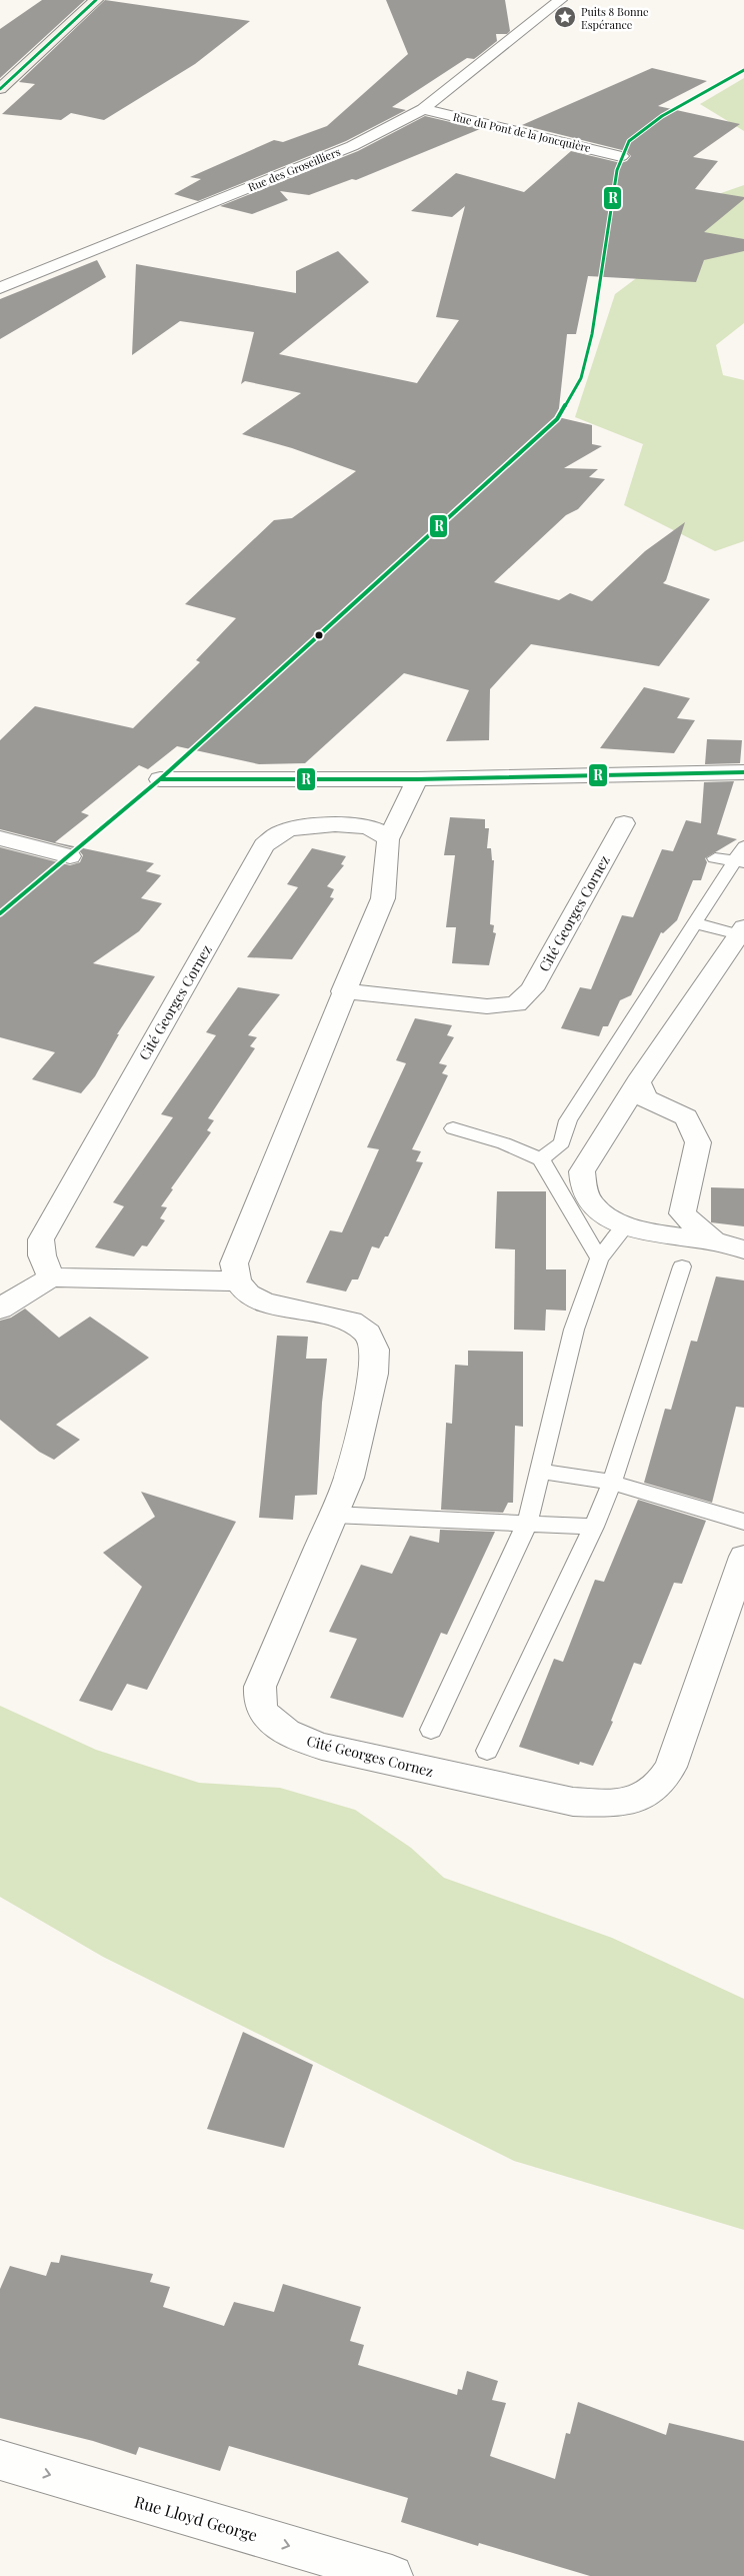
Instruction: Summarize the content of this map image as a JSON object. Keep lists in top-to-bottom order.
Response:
{
  "streets": {
    "street": [
      "Rue du Pont de la Joncquière",
      "Rue des Groseilliers",
      "Cité Georges Cornez",
      "Rue Lloyd George"
    ]
  },
  "crossings": [
    ["Rue du Pont de la Joncquière", "Rue des Groseilliers"]
  ],
  "one_way": ["Rue Lloyd George"],
  "places": {
    "place": ["Puits 8 Bonne Espérance"]
  },
  "lines": ["transit line R"]
}
